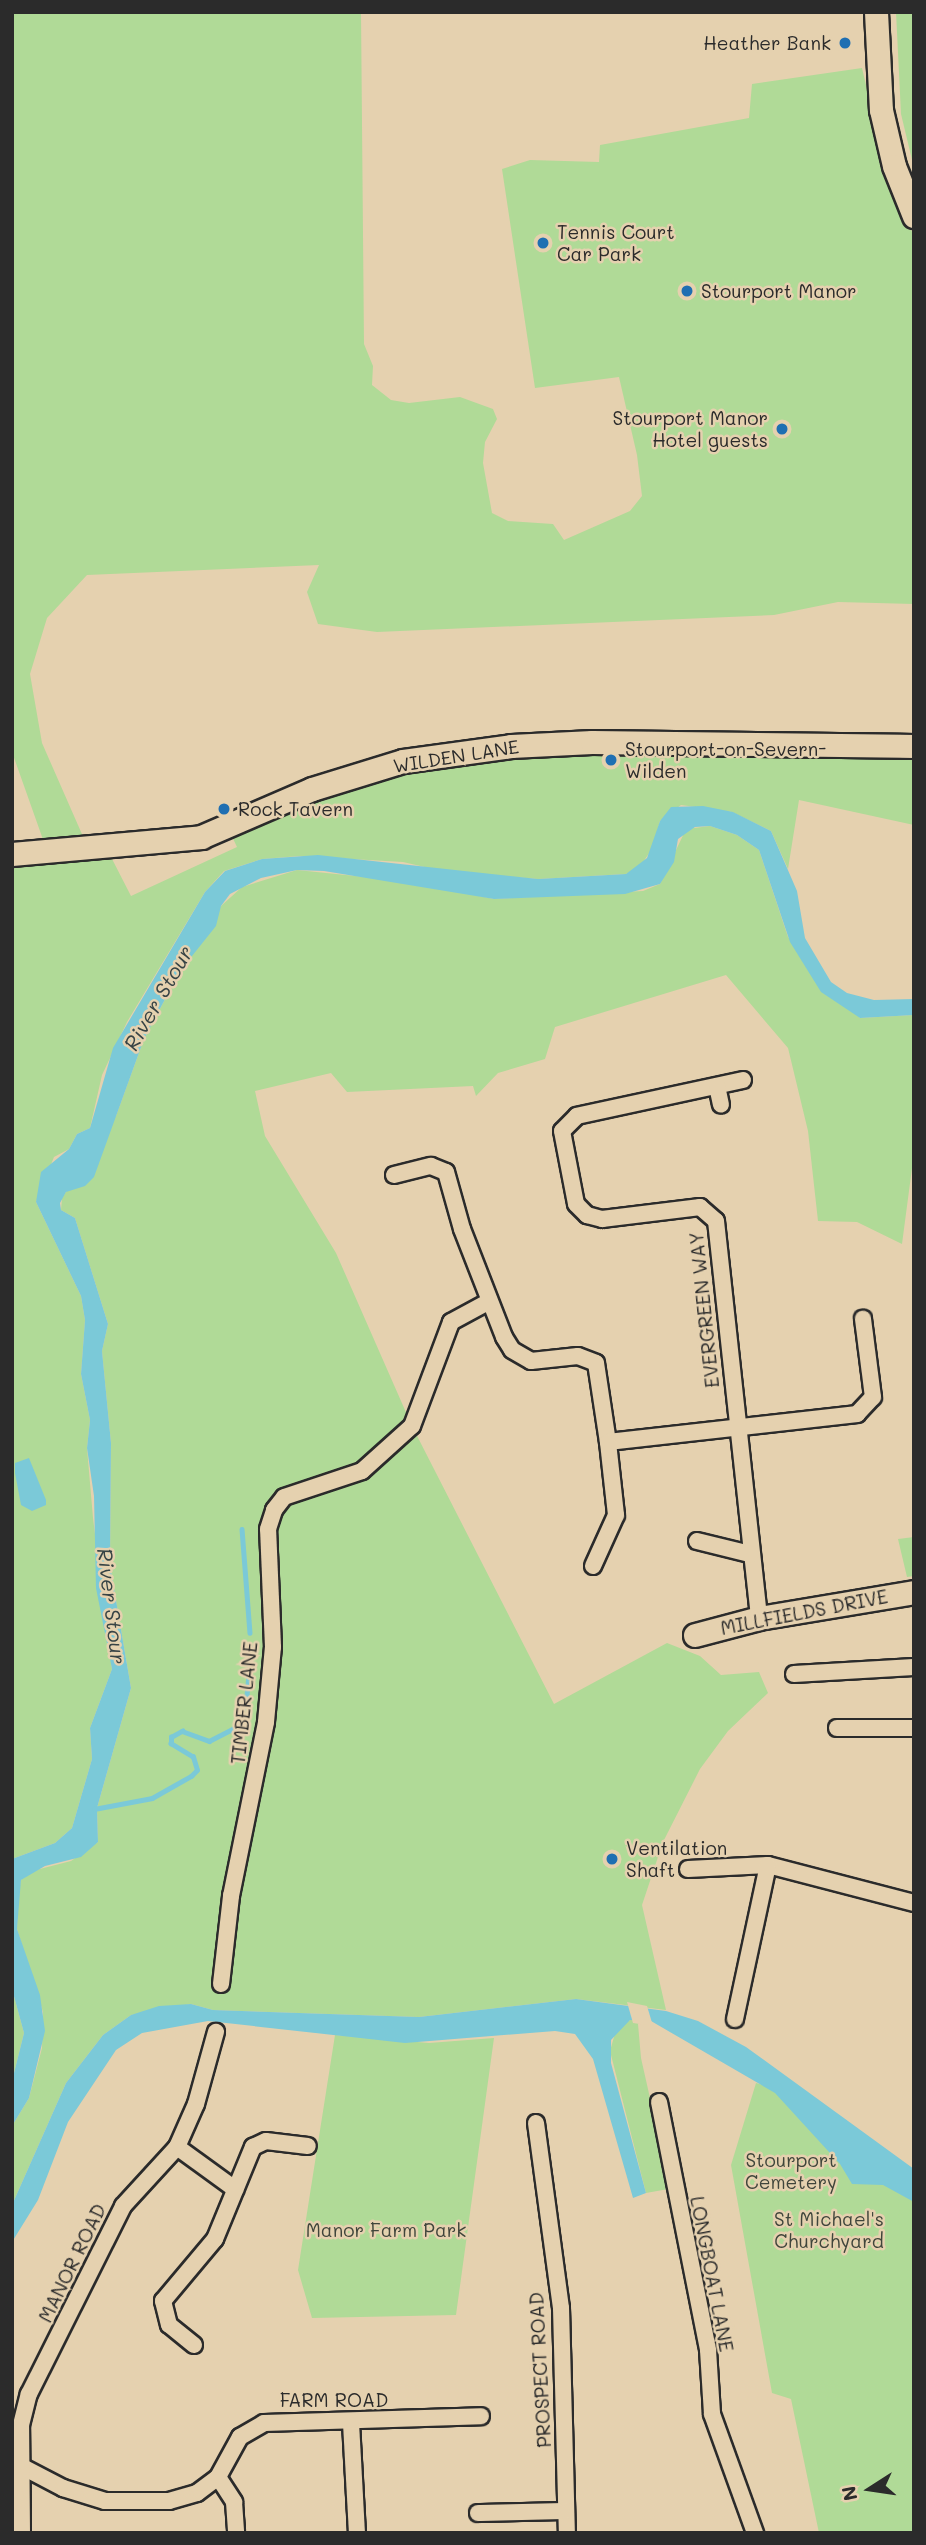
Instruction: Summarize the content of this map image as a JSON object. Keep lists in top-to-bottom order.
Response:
{
  "streets": {
    "street": [
      "WILDEN LANE",
      "EVERGREEN WAY",
      "MILLFIELDS DRIVE",
      "TIMBER LANE",
      "MANOR ROAD",
      "LONGBOAT LANE",
      "PROSPECT ROAD",
      "FARM ROAD"
    ]
  },
  "crossings": [
    ["EVERGREEN WAY", "MILLFIELDS DRIVE"]
  ],
  "water": ["River Stour"],
  "parks": ["Stourport Cemetery", "St Michael's Churchyard", "Manor Farm Park"],
  "places": [
    "Heather Bank",
    "Tennis Court Car Park",
    "Stourport Manor",
    "Stourport Manor Hotel guests",
    "Stourport-on-Severn- Wilden",
    "Rock Tavern",
    "Ventilation Shaft"
  ],
  "north": "left"
}
